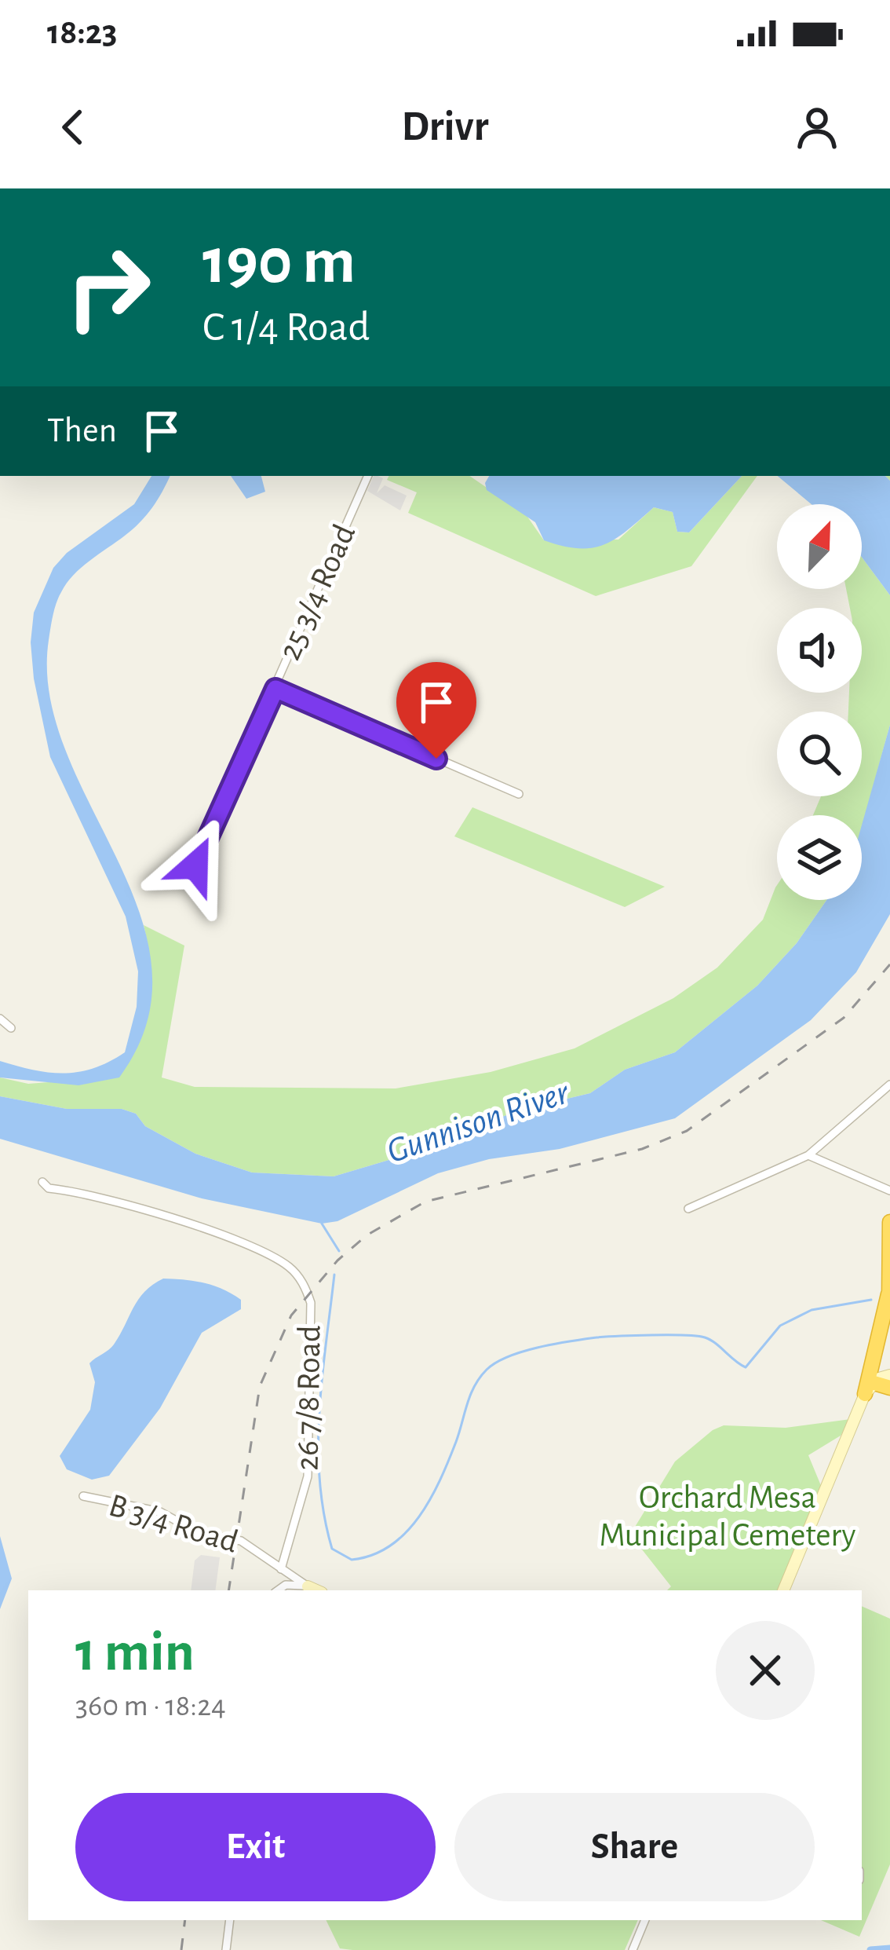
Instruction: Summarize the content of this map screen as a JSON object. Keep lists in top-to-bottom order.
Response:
{
  "streets": {
    "street": ["25 3/4 Road", "26 7/8 Road", "B 3/4 Road"]
  },
  "crossings": [
    ["26 7/8 Road", "B 3/4 Road"]
  ],
  "water": ["Gunnison River"],
  "parks": ["Orchard Mesa Municipal Cemetery"],
  "north": "top right",
  "page": {
    "status": "18:23",
    "header": "Drivr",
    "turn": ["190 m", "C 1/4 Road"],
    "then": "Then",
    "heading": ["1 min", "360 m · 18:24"],
    "buttons": ["Exit", "Share"]
  }
}
